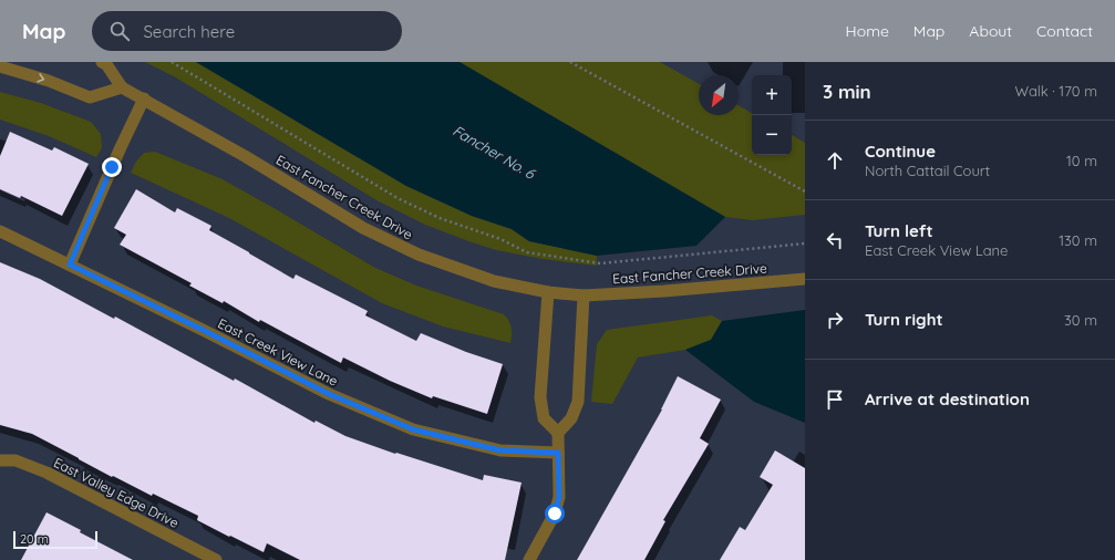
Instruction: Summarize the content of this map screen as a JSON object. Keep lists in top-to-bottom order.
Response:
{
  "streets": {
    "street": ["East Fancher Creek Drive", "East Creek View Lane", "East Valley Edge Drive"]
  },
  "water": ["Fancher No. 6"],
  "scale_bar": "20 m",
  "north": "bottom left",
  "page": {
    "header": "Map",
    "search": "Search here",
    "nav": [
      "Home",
      "Map",
      "About",
      "Contact"
    ],
    "heading": ["3 min", "Walk · 170 m"],
    "map_buttons": ["+", "−"],
    "list": [
      ["Continue", "North Cattail Court", "10 m"],
      ["Turn left", "East Creek View Lane", "130 m"],
      ["Turn right", "30 m"],
      "Arrive at destination"
    ],
    "scale": "20 m"
  }
}
